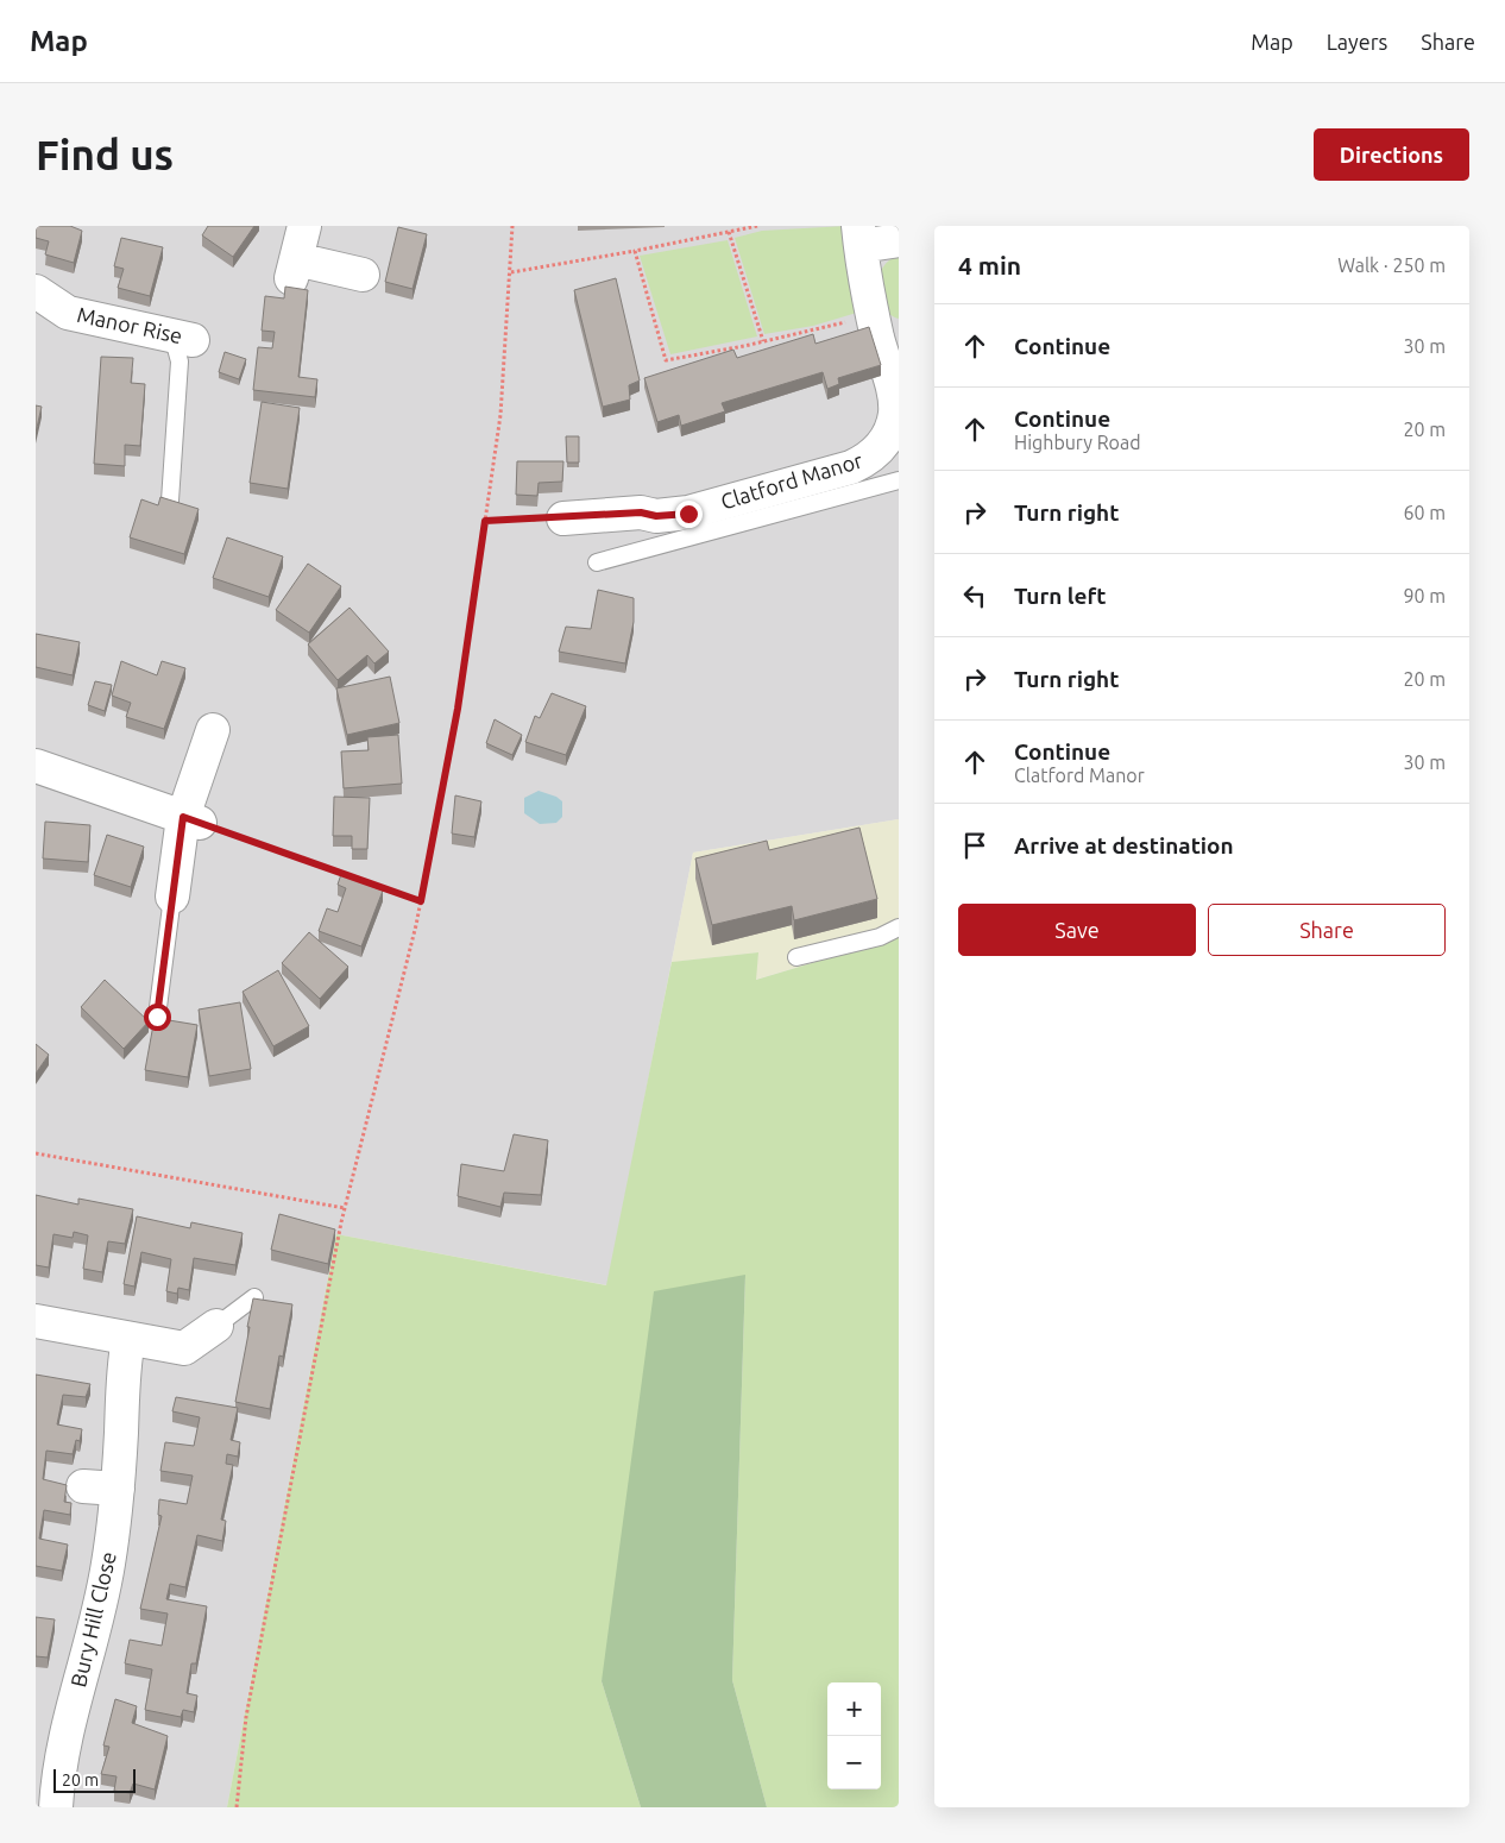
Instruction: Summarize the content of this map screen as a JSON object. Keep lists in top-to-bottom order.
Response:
{
  "streets": {
    "street": ["Manor Rise", "Clatford Manor", "Bury Hill Close"]
  },
  "scale_bar": "20 m",
  "page": {
    "header": "Map",
    "nav": ["Map", "Layers", "Share"],
    "buttons": [
      "Directions",
      ["Save", "Share"]
    ],
    "title": "Find us",
    "heading": ["4 min", "Walk · 250 m"],
    "list": [
      ["Continue", "30 m"],
      ["Continue", "Highbury Road", "20 m"],
      ["Turn right", "60 m"],
      ["Turn left", "90 m"],
      ["Turn right", "20 m"],
      ["Continue", "Clatford Manor", "30 m"],
      "Arrive at destination"
    ],
    "map_buttons": ["+", "−"],
    "scale": "20 m"
  }
}
